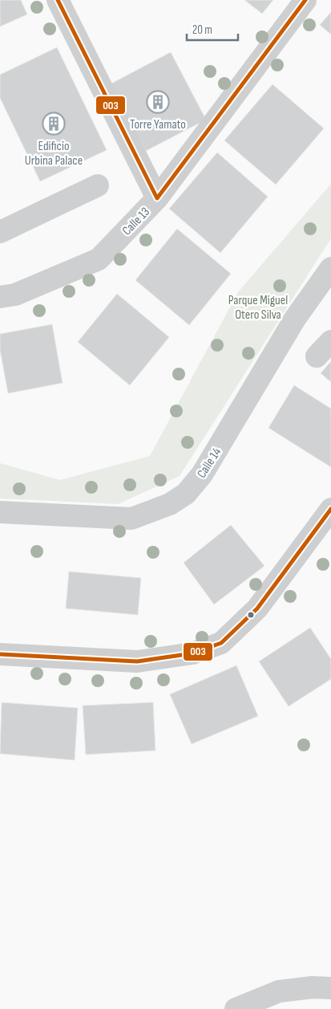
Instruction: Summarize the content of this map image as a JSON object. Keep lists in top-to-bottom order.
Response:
{
  "streets": {
    "street": ["Calle 13", "Calle 14"]
  },
  "parks": ["Parque Miguel Otero Silva"],
  "places": {
    "building": ["Torre Yamato", "Edificio Urbina Palace"]
  },
  "lines": ["transit line 003"],
  "scale_bar": "20 m"
}
